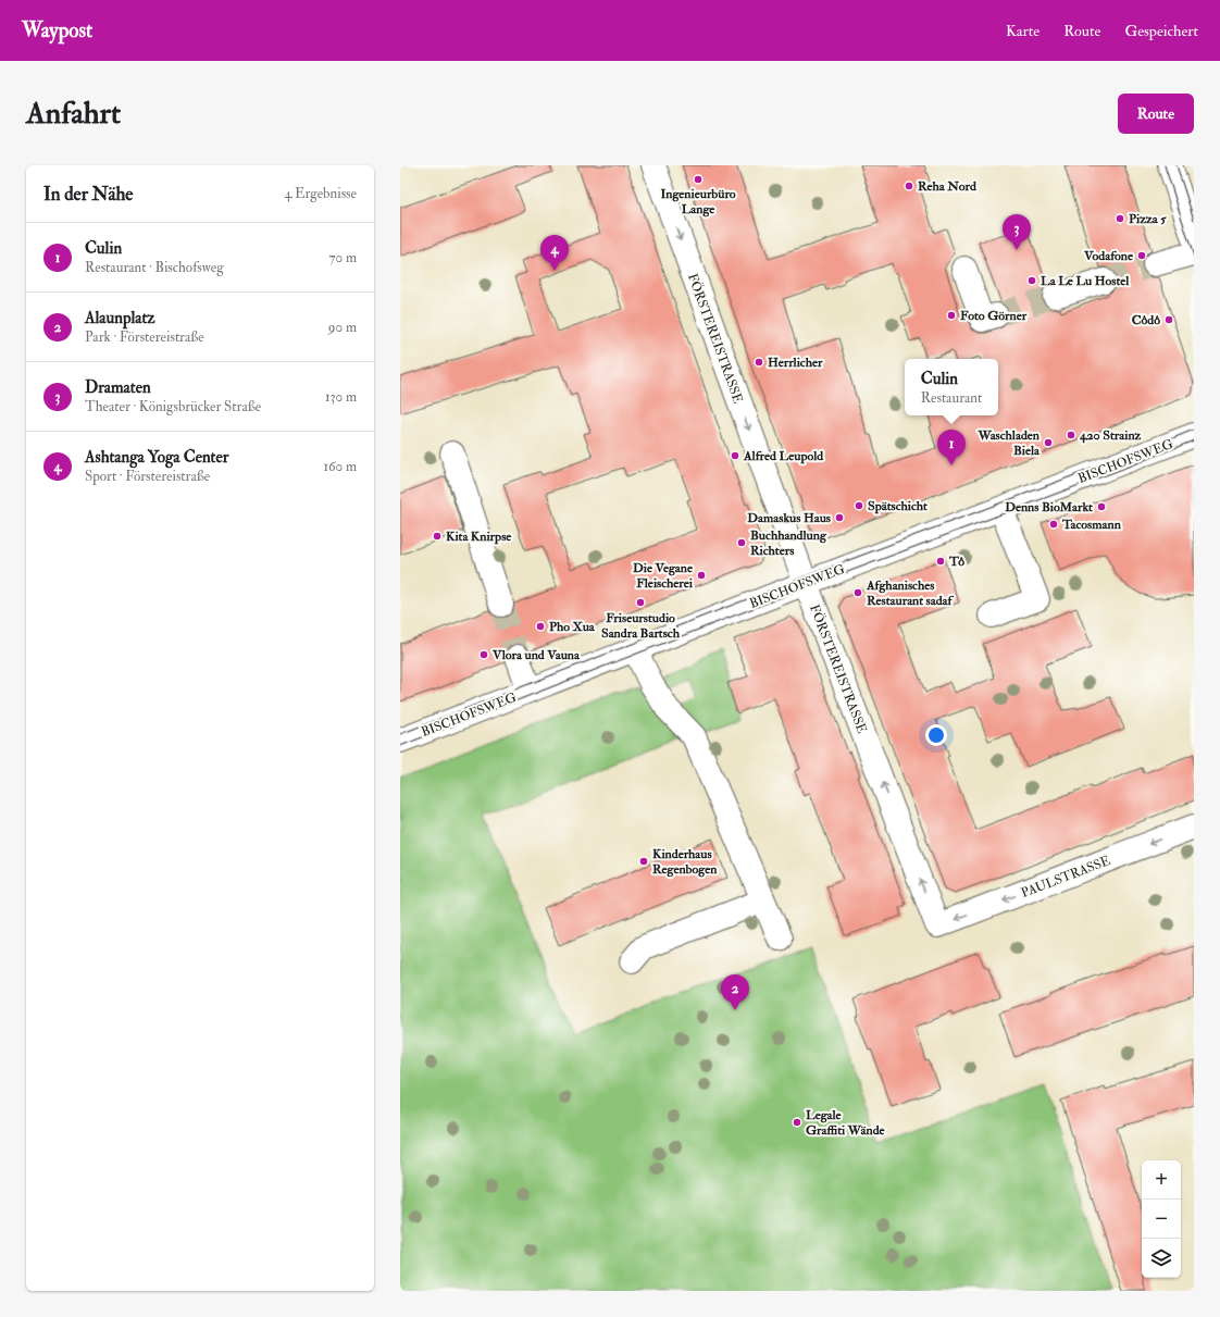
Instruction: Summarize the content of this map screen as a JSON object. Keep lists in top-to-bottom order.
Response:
{
  "streets": {
    "street": ["FÖRSTEREISTRASSE", "BISCHOFSWEG", "PAULSTRASSE"]
  },
  "crossings": [
    ["FÖRSTEREISTRASSE", "BISCHOFSWEG"],
    ["FÖRSTEREISTRASSE", "PAULSTRASSE"]
  ],
  "one_way": ["PAULSTRASSE"],
  "places": [
    "Ingenieurbüro Lange",
    "Reha Nord",
    "Pizza 5",
    "Vodafone",
    "La Le Lu Hostel",
    "Foto Görner",
    "Côdô",
    "Herrlicher",
    "420 Strainz",
    "Waschladen Biela",
    "Alfred Leupold",
    "Spätschicht",
    "Denns BioMarkt",
    "Damaskus Haus",
    "Tacosmann",
    "Kita Knirpse",
    "Buchhandlung Richters",
    "Tô",
    "Die Vegane Fleischerei",
    "Afghanisches Restaurant sadaf",
    "Friseurstudio Sandra Bartsch",
    "Pho Xua",
    "Vlora und Vauna",
    "Kinderhaus Regenbogen",
    "Legale Graffiti Wände"
  ],
  "page": {
    "header": "Waypost",
    "nav": ["Karte", "Route", "Gespeichert"],
    "buttons": "Route",
    "title": "Anfahrt",
    "heading": ["In der Nähe", "4 Ergebnisse"],
    "pins": [
      "3",
      "4",
      "1",
      "2"
    ],
    "list": [
      {
        "mark": "1",
        "name": "Culin",
        "note": "Restaurant · Bischofsweg",
        "value": "70 m"
      },
      {
        "mark": "2",
        "name": "Alaunplatz",
        "note": "Park · Förstereistraße",
        "value": "90 m"
      },
      {
        "mark": "3",
        "name": "Dramaten",
        "note": "Theater · Königsbrücker Straße",
        "value": "130 m"
      },
      {
        "mark": "4",
        "name": "Ashtanga Yoga Center",
        "note": "Sport · Förstereistraße",
        "value": "160 m"
      }
    ],
    "popup": ["Culin", "Restaurant"],
    "map_buttons": ["+", "−"]
  }
}
